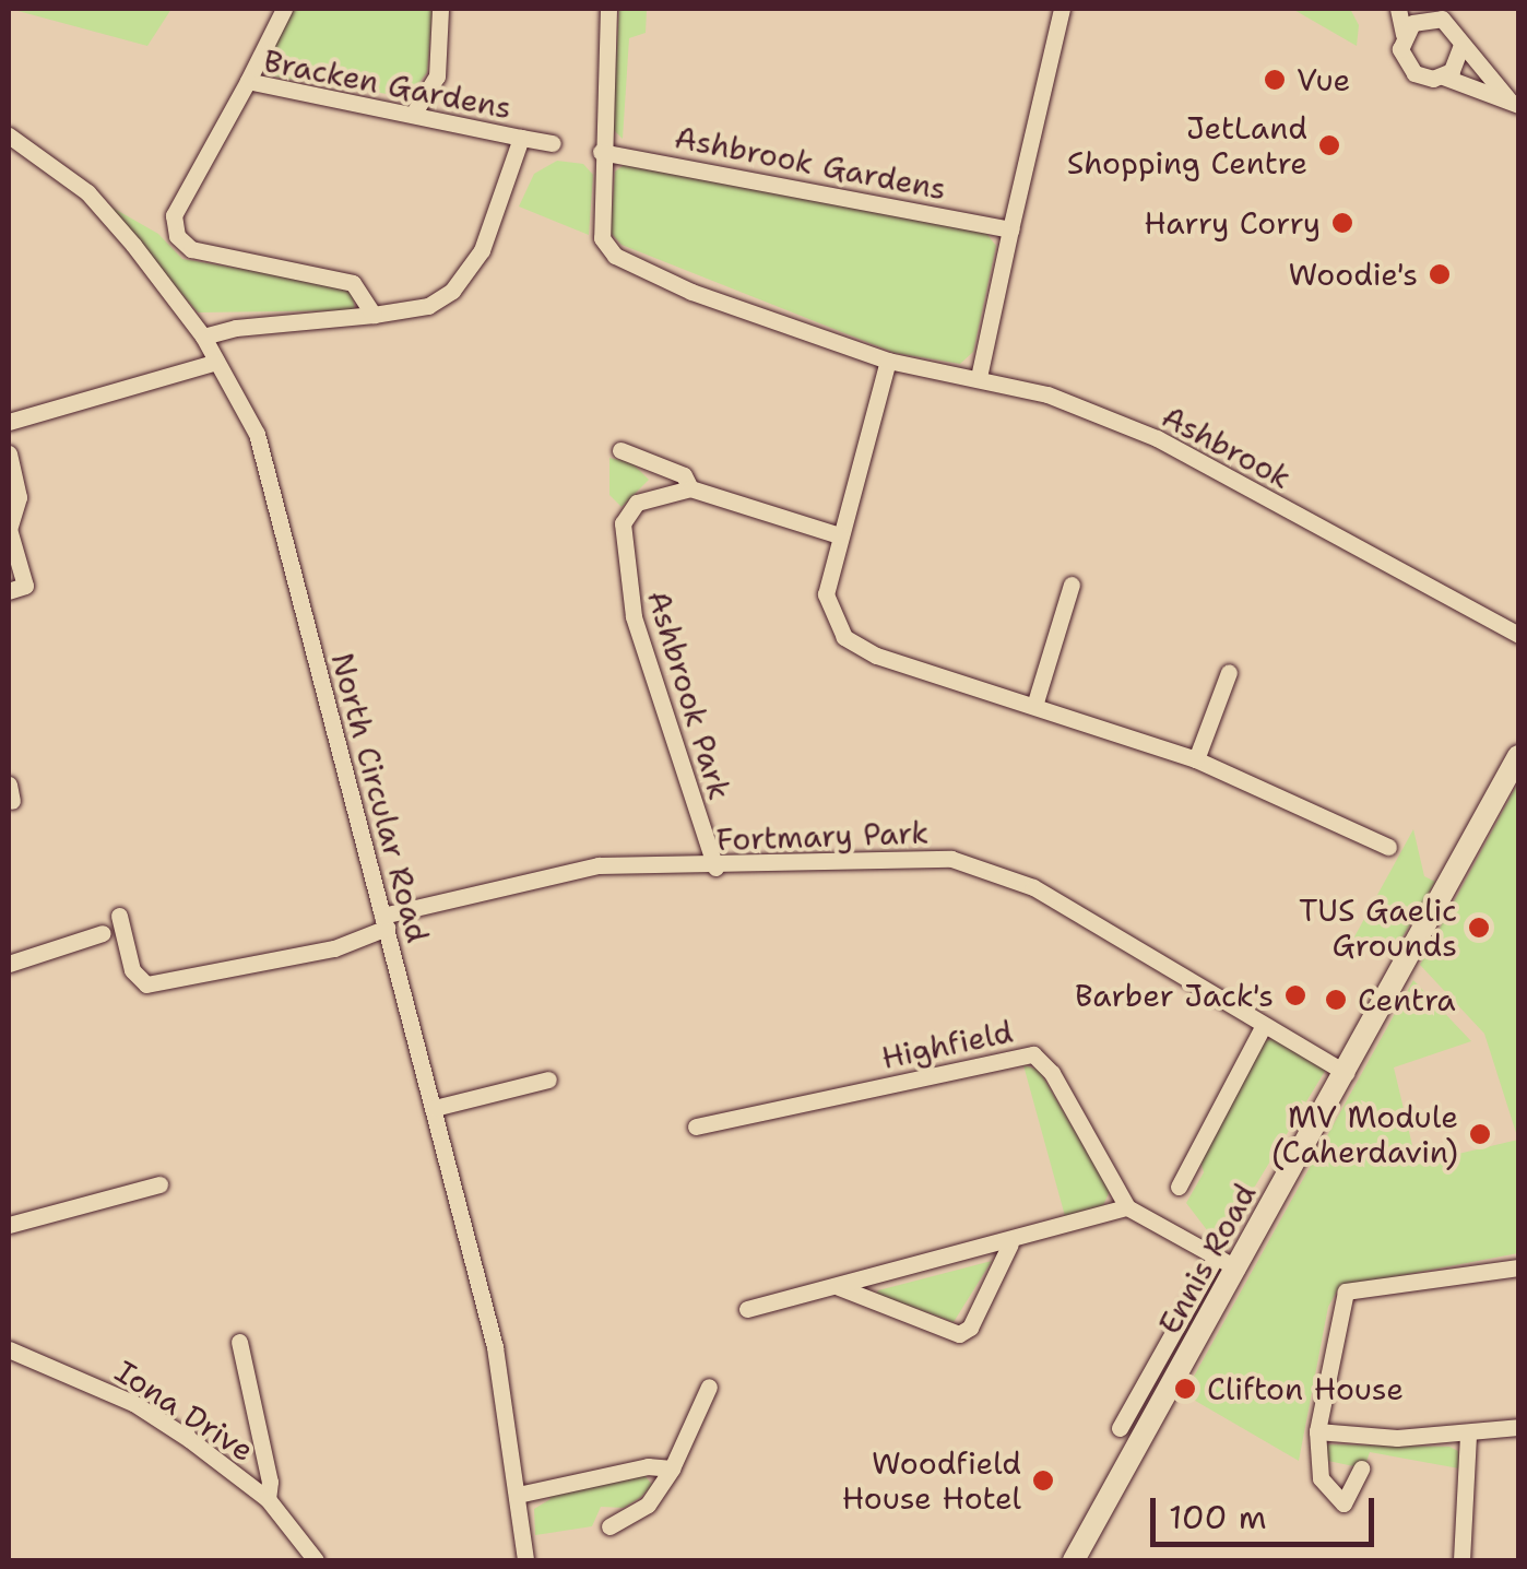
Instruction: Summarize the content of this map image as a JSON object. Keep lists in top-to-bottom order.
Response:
{
  "streets": {
    "main road": ["Ennis Road"],
    "street": [
      "Bracken Gardens",
      "Ashbrook Gardens",
      "Ashbrook",
      "Ashbrook Park",
      "North Circular Road",
      "Fortmary Park",
      "Highfield",
      "Iona Drive"
    ]
  },
  "crossings": [
    ["Bracken Gardens", "North Circular Road"],
    ["Ashbrook Gardens", "Ashbrook"],
    ["Ashbrook Park", "Fortmary Park"],
    ["North Circular Road", "Fortmary Park"],
    ["Fortmary Park", "Ennis Road"]
  ],
  "places": [
    "Vue",
    "JetLand Shopping Centre",
    "Harry Corry",
    "Woodie's",
    "TUS Gaelic Grounds",
    "Barber Jack's",
    "Centra",
    "MV Module (Caherdavin)",
    "Clifton House",
    "Woodfield House Hotel"
  ],
  "scale_bar": "100 m"
}
